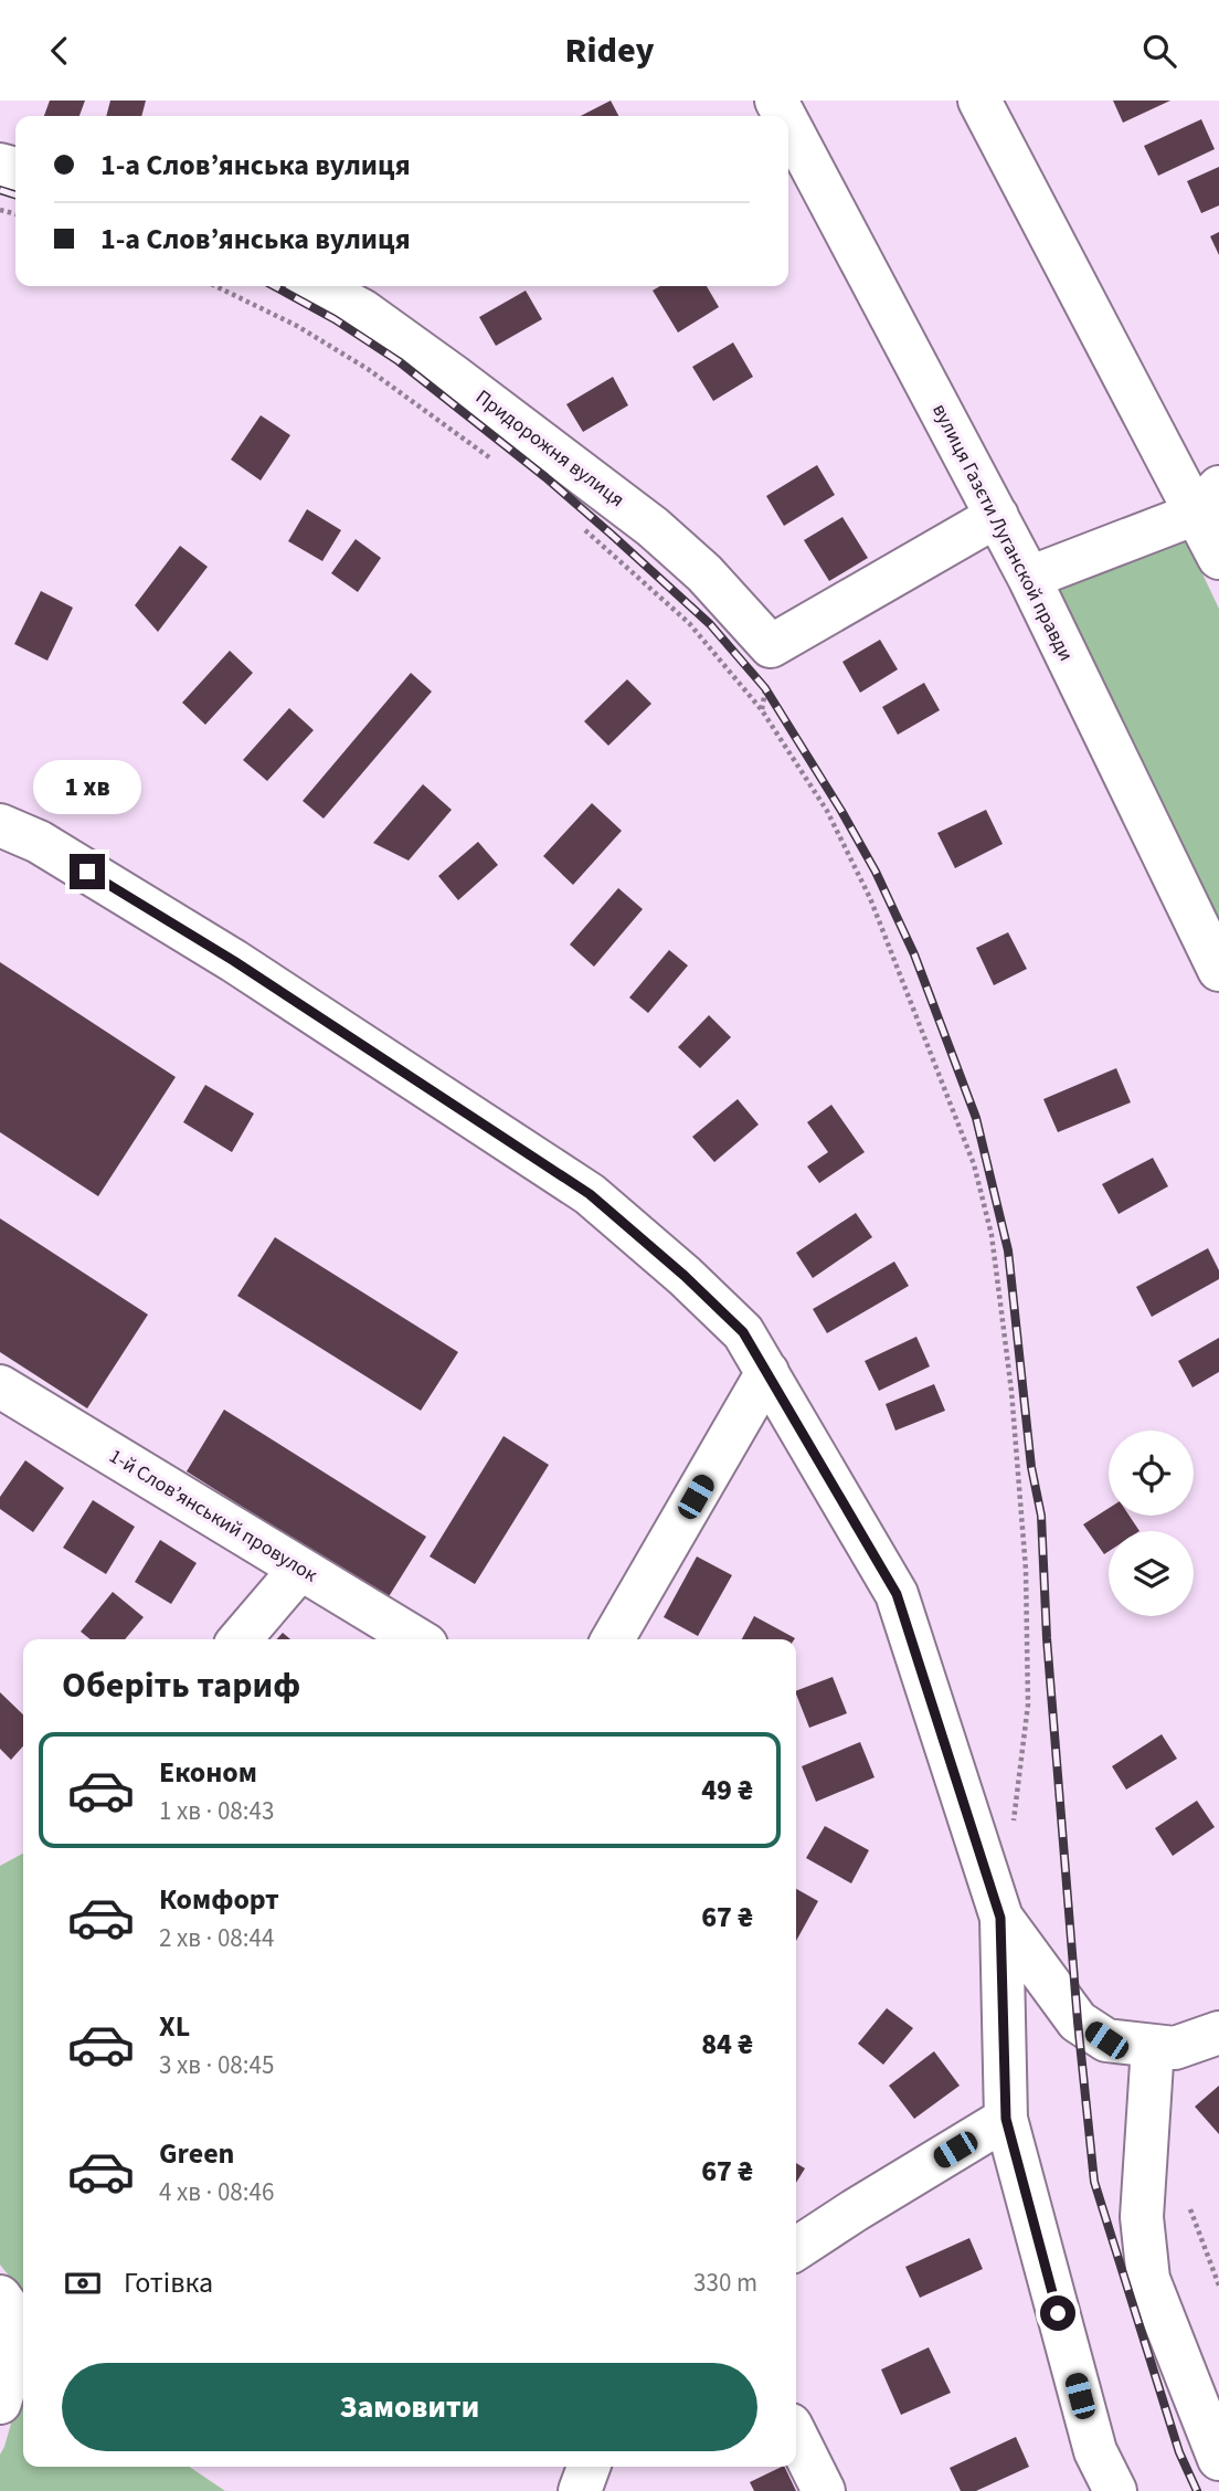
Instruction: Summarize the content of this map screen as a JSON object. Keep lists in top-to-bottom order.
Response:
{
  "streets": {
    "street": ["Придорожня вулиця", "вулиця Газєти Луганской правди", "1-й Слов’янський провулок"]
  },
  "crossings": [
    ["Придорожня вулиця", "вулиця Газєти Луганской правди"]
  ],
  "page": {
    "header": "Ridey",
    "banner": ["1-а Слов’янська вулиця", "1-а Слов’янська вулиця"],
    "bubble": "1 хв",
    "heading": "Оберіть тариф",
    "list": [
      {
        "name": "Економ",
        "note": "1 хв · 08:43",
        "value": "49 ₴"
      },
      {
        "name": "Комфорт",
        "note": "2 хв · 08:44",
        "value": "67 ₴"
      },
      {
        "name": "XL",
        "note": "3 хв · 08:45",
        "value": "84 ₴"
      },
      {
        "name": "Green",
        "note": "4 хв · 08:46",
        "value": "67 ₴"
      }
    ],
    "pay": ["Готівка", "330 m"],
    "buttons": "Замовити"
  }
}
